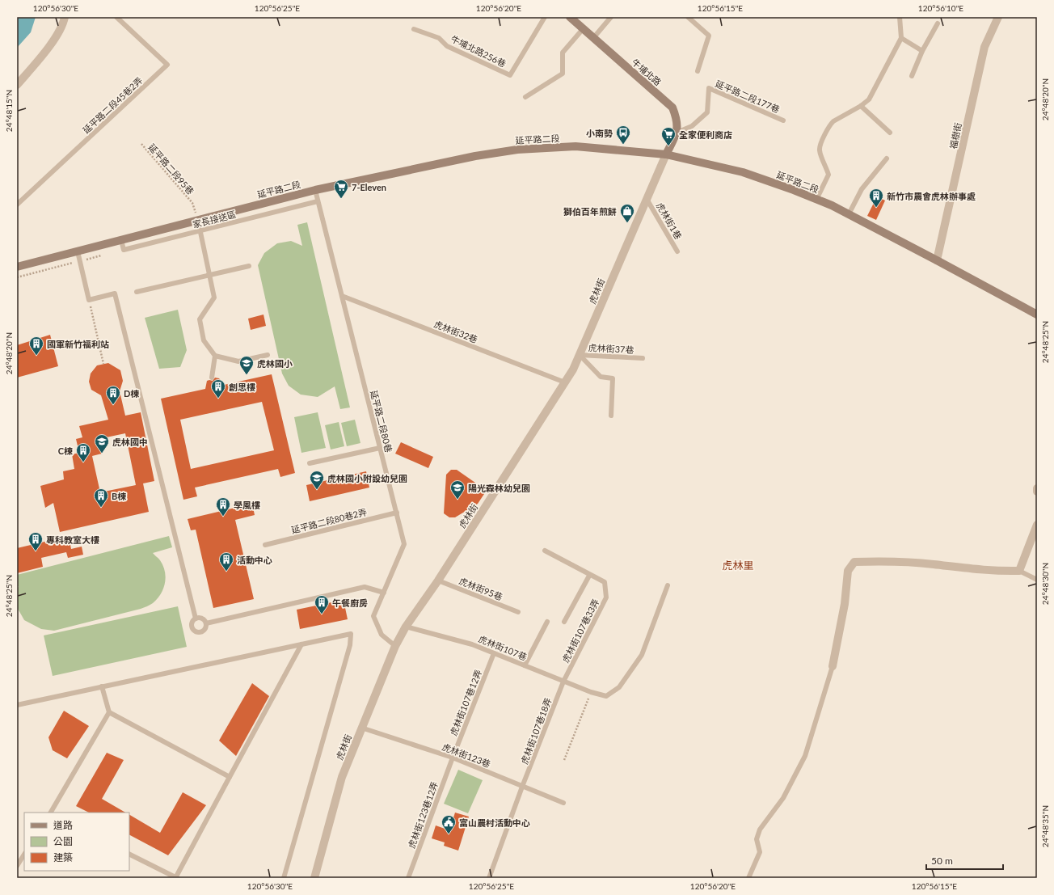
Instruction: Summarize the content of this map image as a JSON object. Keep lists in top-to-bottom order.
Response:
{
  "streets": {
    "street": [
      "牛埔北路",
      "福樹街",
      "延平路二段",
      "虎林街"
    ],
    "lane": [
      "牛埔北路256巷",
      "延平路二段177巷",
      "延平路二段45巷2弄",
      "家長接送區",
      "虎林街1巷",
      "虎林街32巷",
      "虎林街37巷",
      "延平路二段80巷",
      "延平路二段80巷2弄",
      "虎林街95巷",
      "虎林街107巷33弄",
      "虎林街107巷",
      "虎林街107巷12弄",
      "虎林街107巷18弄",
      "虎林街123巷",
      "虎林街123巷12弄"
    ],
    "path": ["延平路二段95巷"]
  },
  "crossings": [
    ["牛埔北路", "延平路二段177巷"],
    ["牛埔北路", "延平路二段"],
    ["牛埔北路", "虎林街"],
    ["福樹街", "延平路二段"],
    ["延平路二段", "延平路二段95巷"],
    ["延平路二段", "家長接送區"],
    ["延平路二段", "虎林街"],
    ["延平路二段", "延平路二段80巷"],
    ["家長接送區", "延平路二段80巷"],
    ["虎林街1巷", "虎林街"],
    ["虎林街", "虎林街32巷"],
    ["虎林街", "虎林街37巷"],
    ["虎林街", "延平路二段80巷"],
    ["虎林街", "虎林街95巷"],
    ["虎林街", "虎林街107巷"],
    ["虎林街", "虎林街123巷"],
    ["虎林街32巷", "延平路二段80巷"],
    ["延平路二段80巷", "延平路二段80巷2弄"],
    ["虎林街107巷33弄", "虎林街107巷"],
    ["虎林街107巷33弄", "虎林街107巷18弄"],
    ["虎林街107巷", "虎林街107巷12弄"],
    ["虎林街107巷", "虎林街107巷18弄"],
    ["虎林街107巷12弄", "虎林街123巷"],
    ["虎林街107巷12弄", "虎林街123巷12弄"],
    ["虎林街107巷18弄", "虎林街123巷"],
    ["虎林街123巷", "虎林街123巷12弄"]
  ],
  "districts": ["虎林里"],
  "places": {
    "bus stop": ["小南勢"],
    "supermarket": ["全家便利商店", "7-Eleven"],
    "building": [
      "新竹市農會虎林辦事處",
      "國軍新竹福利站",
      "創思樓",
      "D棟",
      "C棟",
      "B棟",
      "學風樓",
      "專科教室大樓",
      "活動中心",
      "午餐廚房"
    ],
    "shop": ["獅伯百年煎餅"],
    "school or university": [
      "虎林國小",
      "虎林國中",
      "虎林國小附設幼兒園",
      "陽光森林幼兒園"
    ],
    "public building": ["富山農村活動中心"]
  },
  "legend": ["道路", "公園", "建築"],
  "scale_bar": "50 m",
  "coordinates": [
    "120°56'30\"E",
    "120°56'25\"E",
    "120°56'20\"E",
    "120°56'15\"E",
    "120°56'10\"E",
    "24°48'20\"N",
    "24°48'15\"N",
    "24°48'25\"N",
    "24°48'30\"N",
    "24°48'35\"N"
  ]
}
